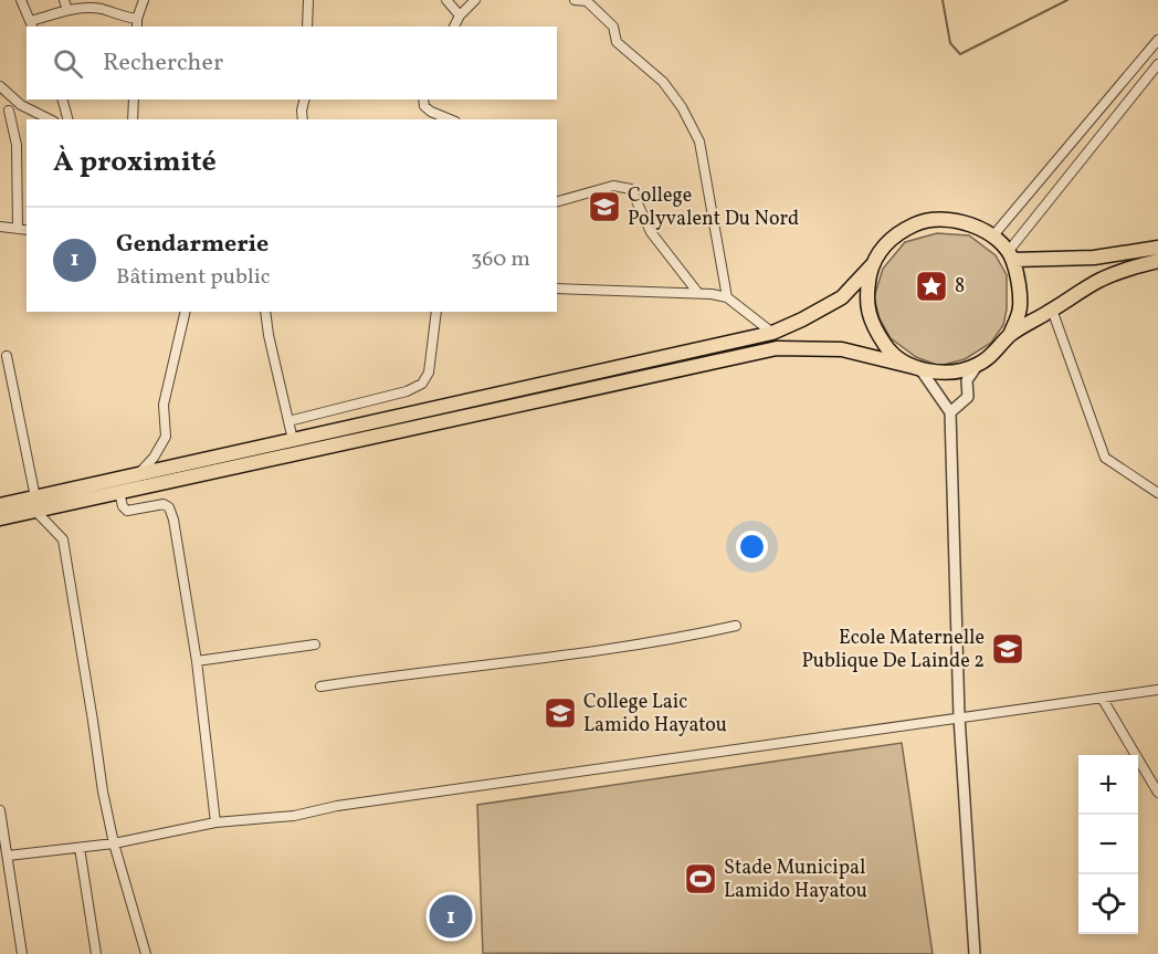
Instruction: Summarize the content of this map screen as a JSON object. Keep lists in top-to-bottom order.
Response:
{
  "places": {
    "school or university": ["College Polyvalent Du Nord", "Ecole Maternelle Publique De Lainde 2", "College Laic Lamido Hayatou"],
    "place": ["8"],
    "sports": ["Stade Municipal Lamido Hayatou"]
  },
  "page": {
    "search": "Rechercher",
    "heading": "À proximité",
    "list": [
      {
        "mark": "1",
        "name": "Gendarmerie",
        "note": "Bâtiment public",
        "value": "360 m"
      }
    ],
    "map_buttons": ["+", "−"],
    "pins": "1"
  }
}
